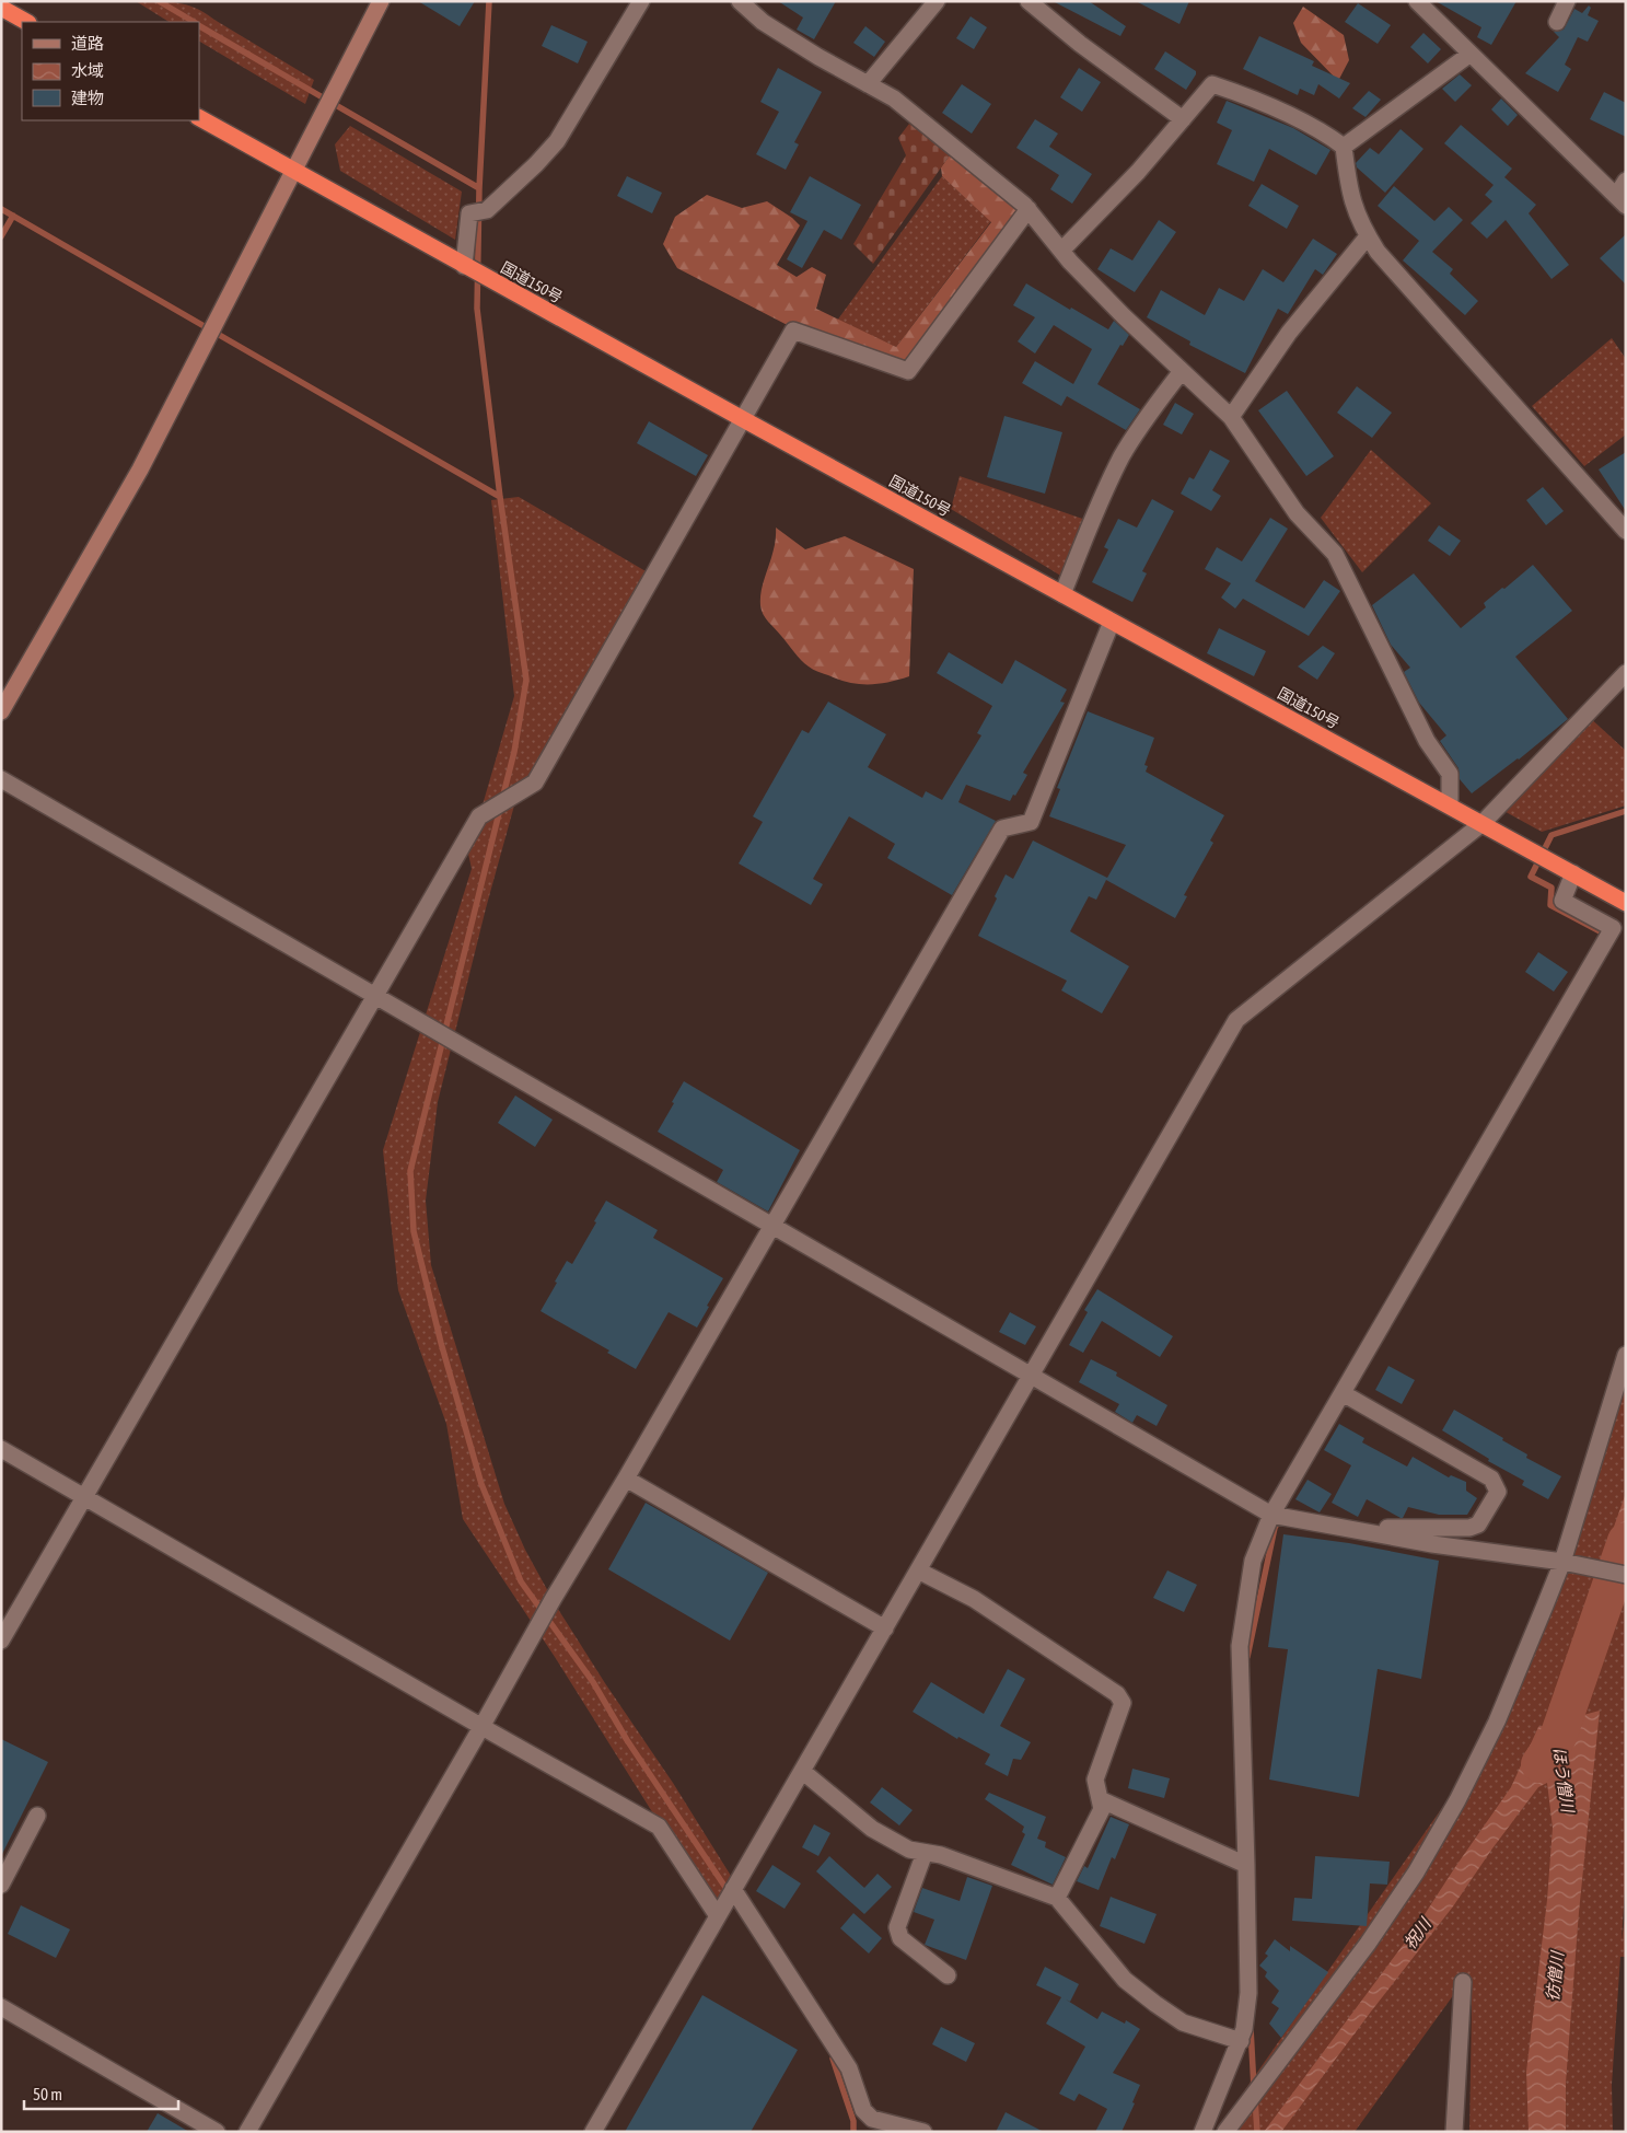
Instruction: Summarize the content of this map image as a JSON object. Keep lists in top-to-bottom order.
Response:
{
  "streets": {
    "highway": ["国道150号"]
  },
  "water": ["ほう僧川", "祝川", "彷僧川"],
  "legend": ["道路", "水域", "建物"],
  "scale_bar": "50 m"
}
